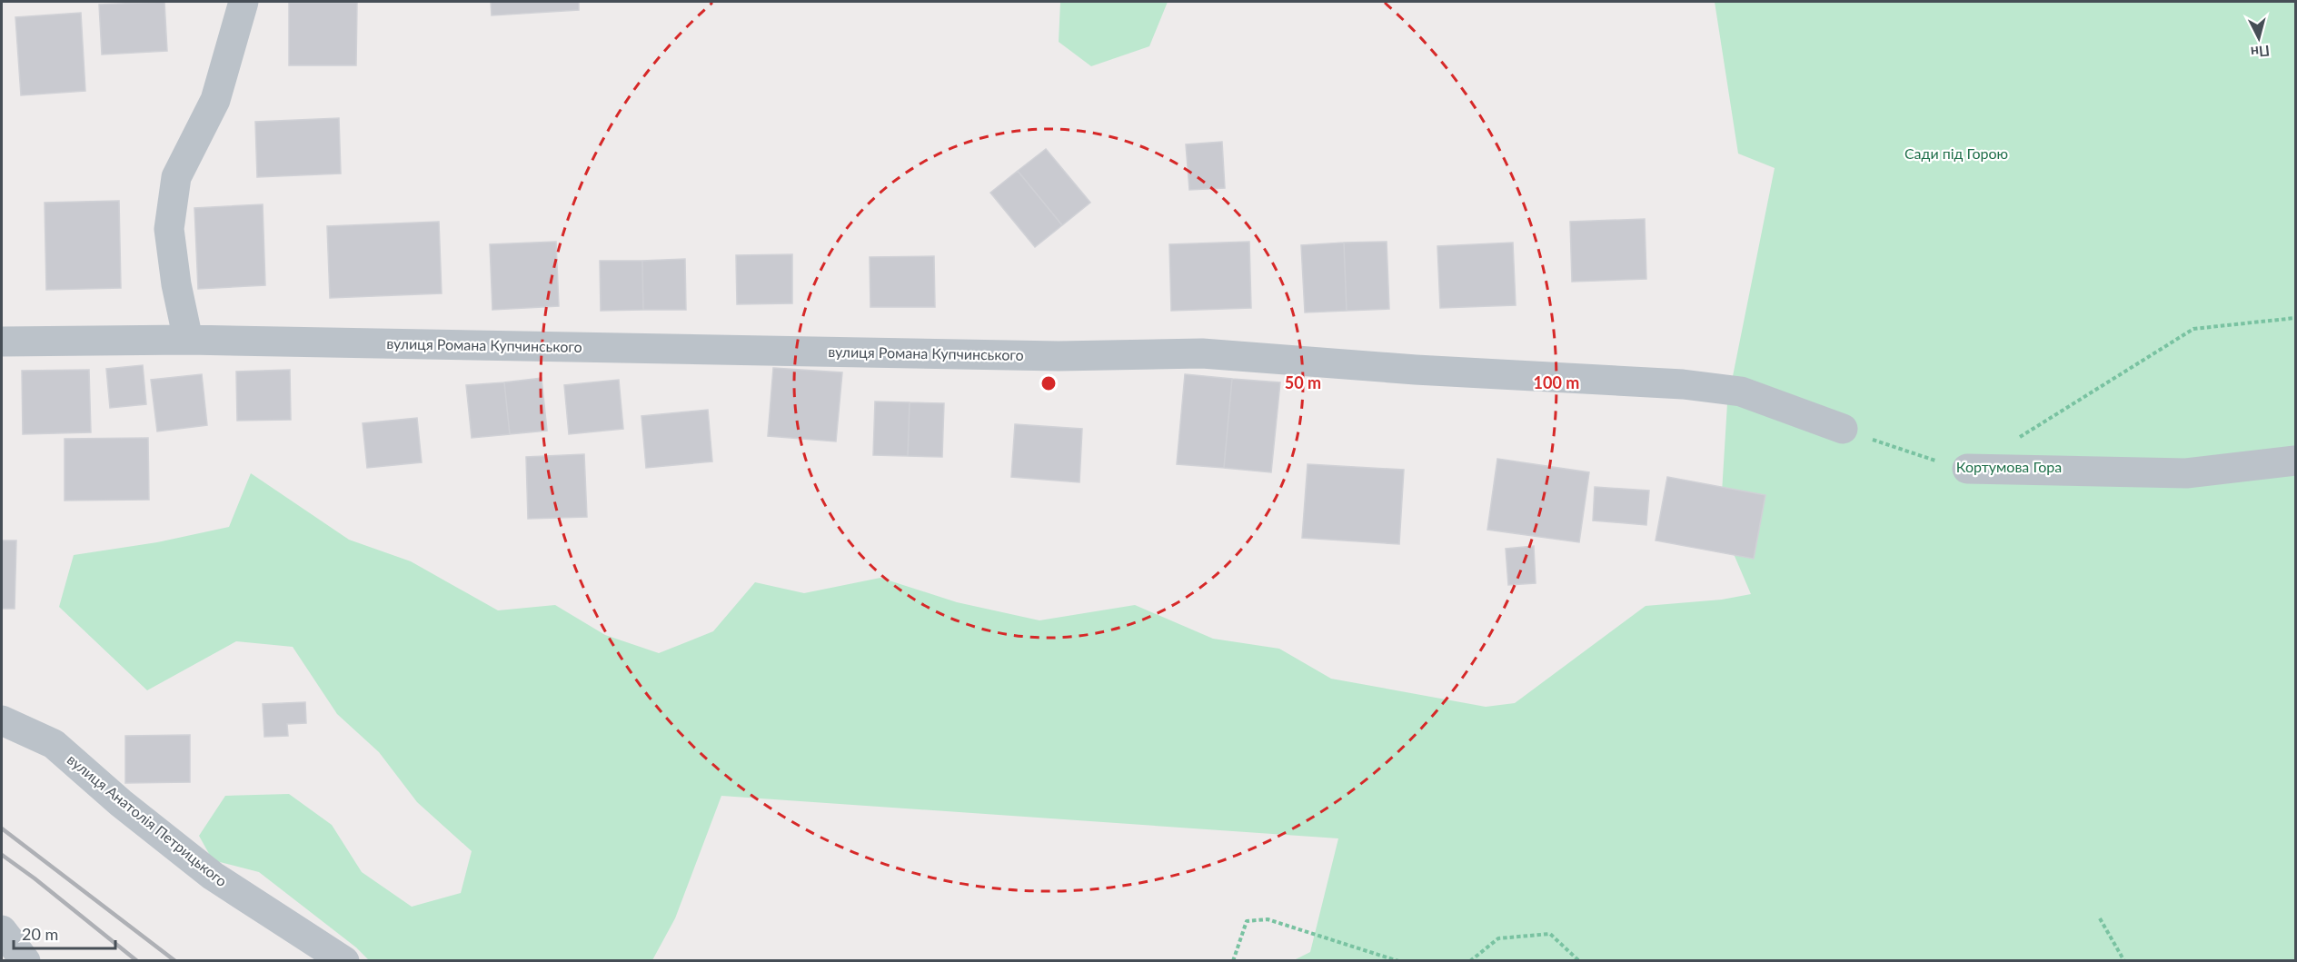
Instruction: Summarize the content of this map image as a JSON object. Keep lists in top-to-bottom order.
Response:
{
  "streets": {
    "street": ["вулиця Романа Купчинського", "вулиця Анатолія Петрицького"]
  },
  "parks": ["Сади під Горою", "Кортумова Гора"],
  "scale_bar": "20 m",
  "north": "bottom",
  "rings": ["50 m", "100 m"]
}
